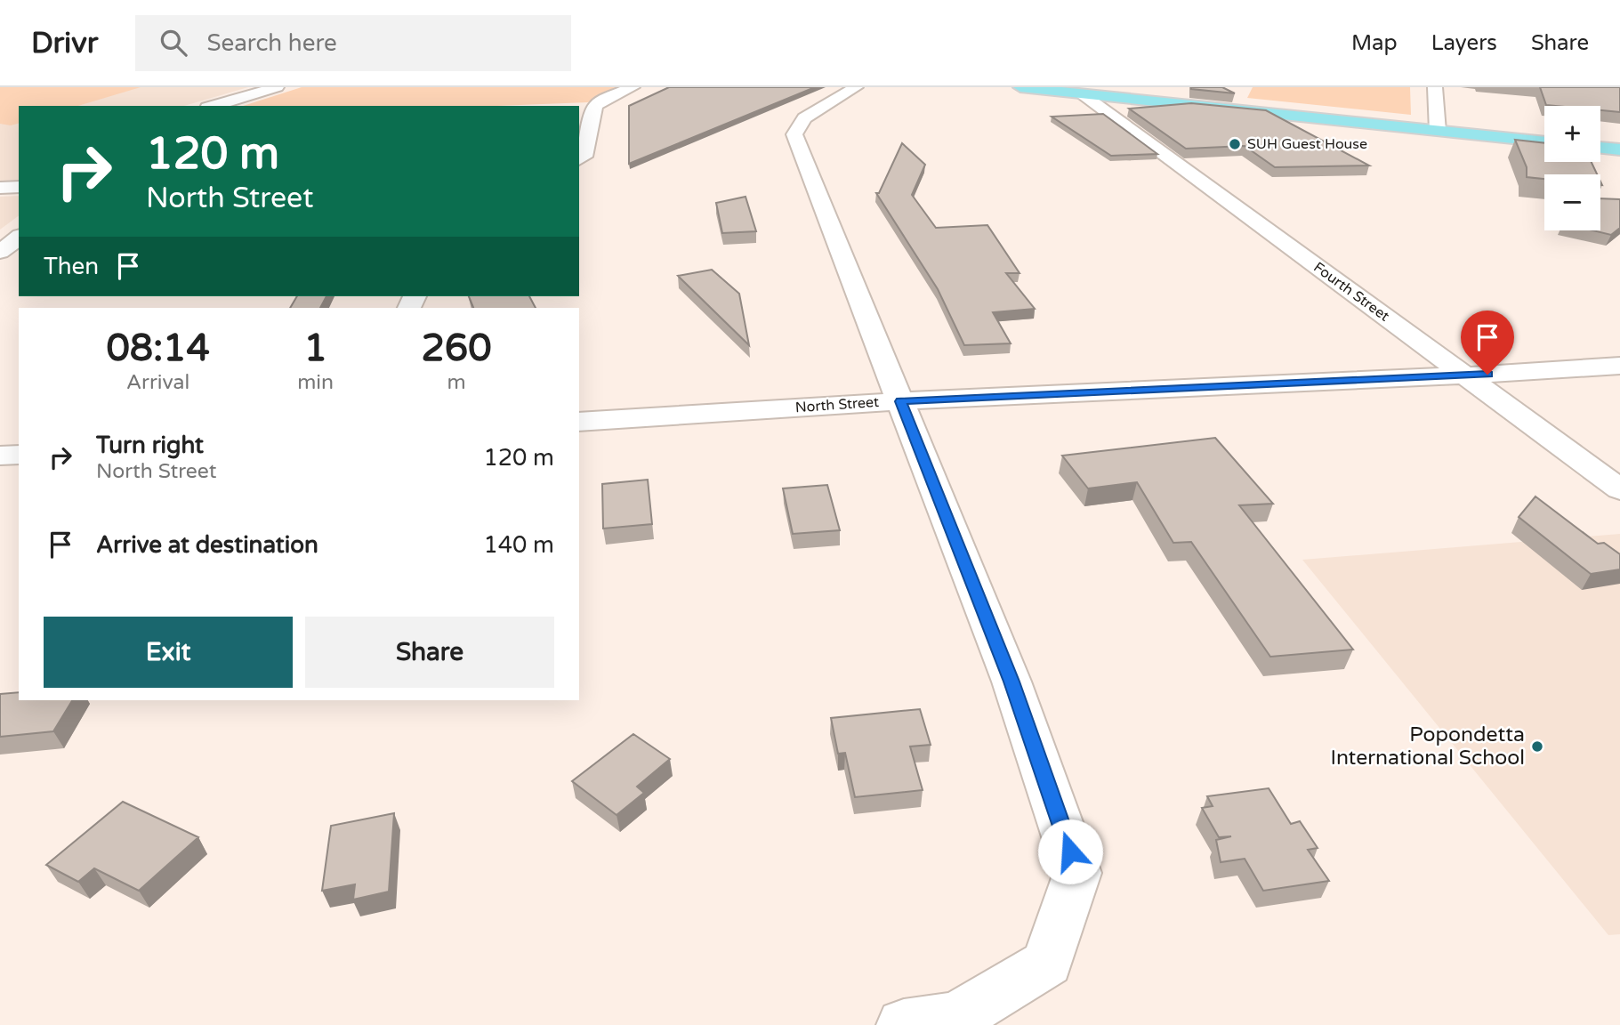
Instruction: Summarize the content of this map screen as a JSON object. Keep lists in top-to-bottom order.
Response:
{
  "streets": {
    "street": ["Fourth Street", "North Street"]
  },
  "crossings": [
    ["Fourth Street", "North Street"]
  ],
  "places": ["SUH Guest House", "Popondetta International School"],
  "page": {
    "header": "Drivr",
    "search": "Search here",
    "nav": ["Map", "Layers", "Share"],
    "map_buttons": ["+", "−"],
    "turn": ["120 m", "North Street"],
    "then": "Then",
    "eta": [
      "08:14",
      "Arrival",
      "1",
      "min",
      "260",
      "m"
    ],
    "list": [
      {
        "name": "Turn right",
        "note": "North Street",
        "value": "120 m"
      },
      {
        "name": "Arrive at destination",
        "value": "140 m"
      }
    ],
    "buttons": ["Exit", "Share"]
  }
}
